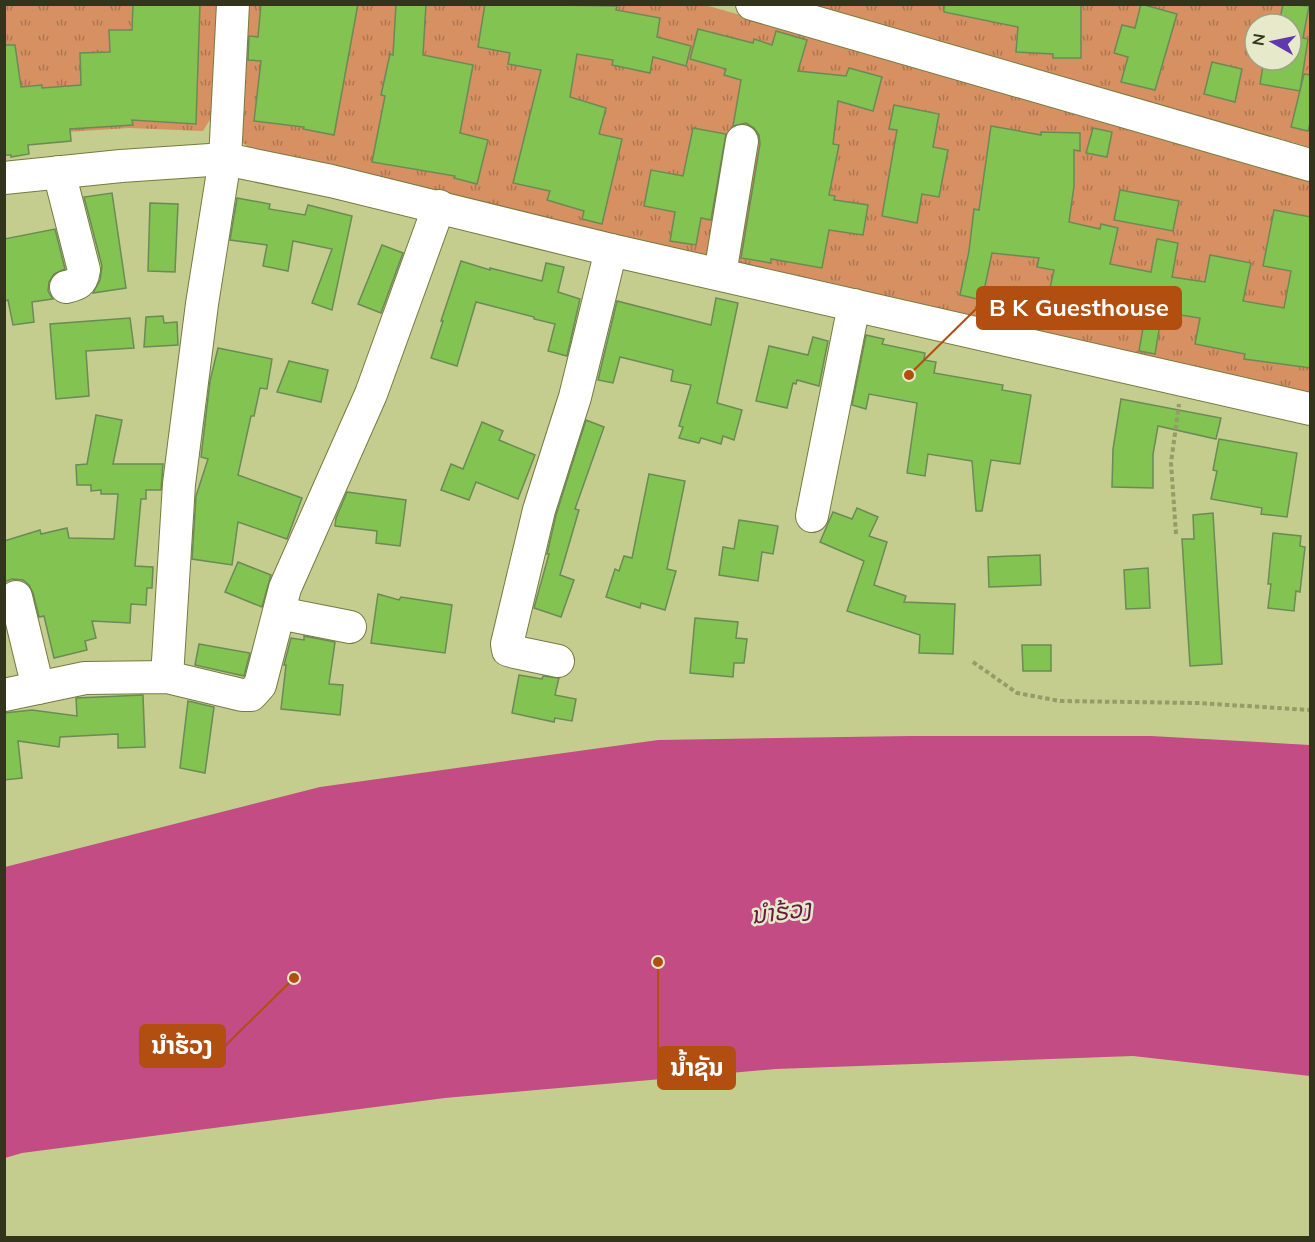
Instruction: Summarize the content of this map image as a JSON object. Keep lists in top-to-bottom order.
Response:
{
  "water": ["ນຳ້ຮວງ"],
  "places": ["B K Guesthouse", "ນ້ຳຊັນ", "ນຳ້ຮວງ"],
  "north": "left"
}
